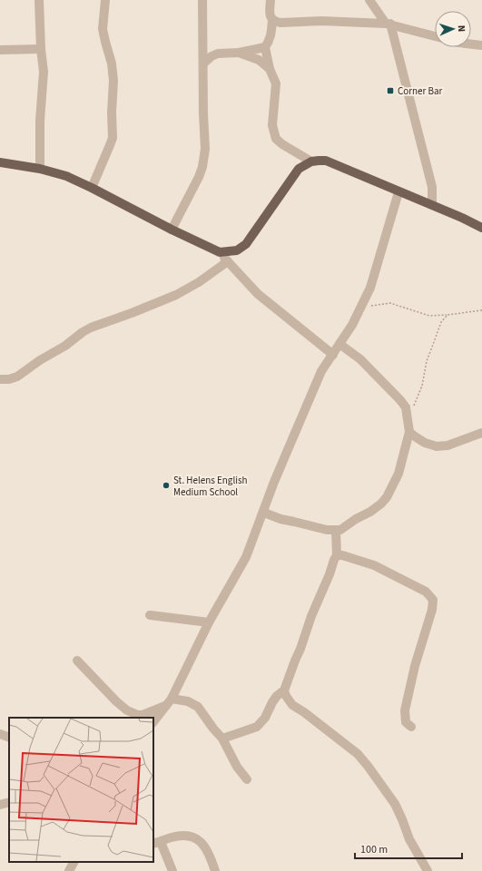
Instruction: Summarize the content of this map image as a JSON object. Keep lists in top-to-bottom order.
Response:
{
  "places": {
    "transit": ["Corner Bar"],
    "other": ["St. Helens English Medium School"]
  },
  "scale_bar": "100 m",
  "north": "right"
}
